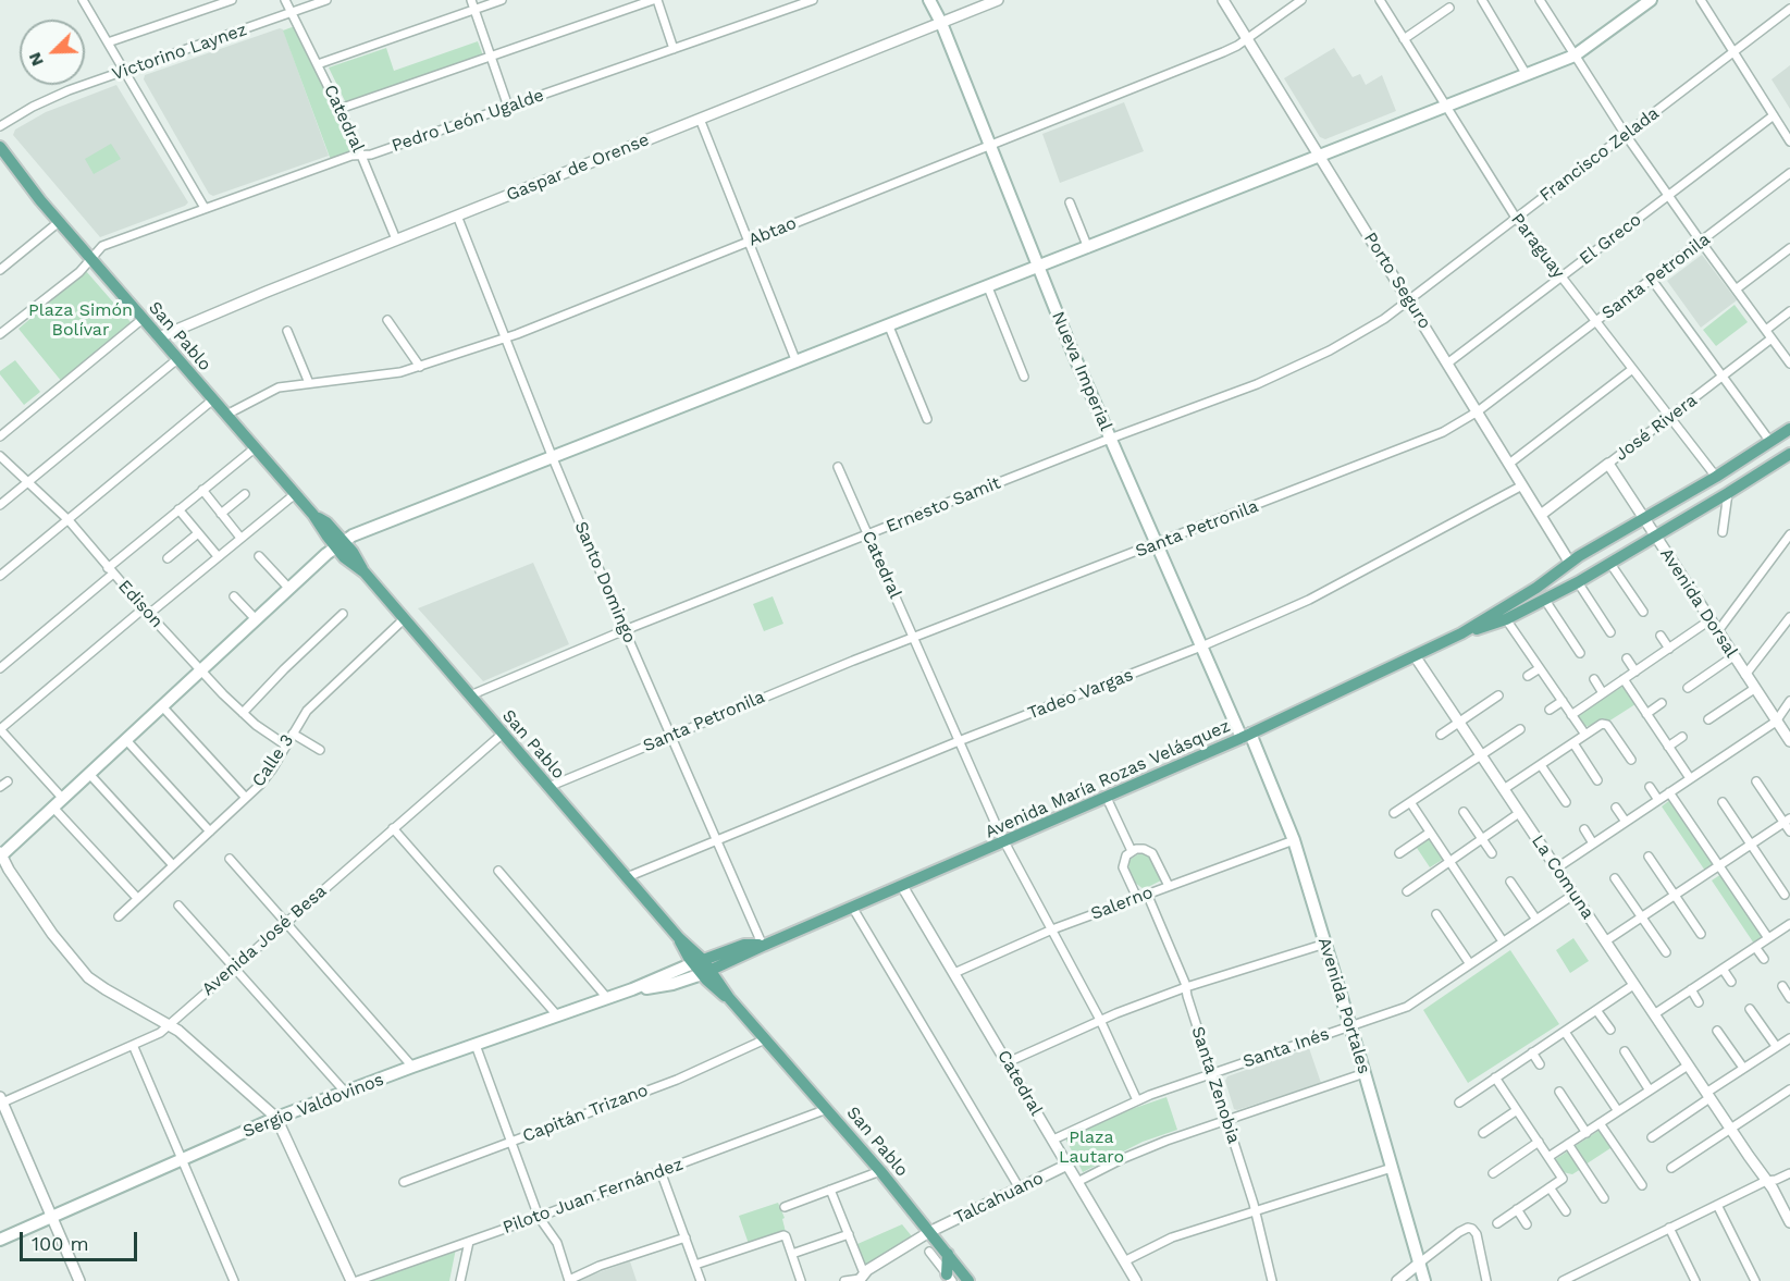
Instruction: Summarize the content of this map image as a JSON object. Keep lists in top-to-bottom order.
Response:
{
  "streets": {
    "main road": [
      "San Pablo",
      "Nueva Imperial",
      "Avenida María Rozas Velásquez",
      "Avenida Portales",
      "Sergio Valdovinos"
    ],
    "street": [
      "Victorino Laynez",
      "Catedral",
      "Pedro León Ugalde",
      "Francisco Zelada",
      "Gaspar de Orense",
      "Abtao",
      "El Greco",
      "Paraguay",
      "Santa Petronila",
      "Porto Seguro",
      "José Rivera",
      "Ernesto Samit",
      "Santo Domingo",
      "Avenida Dorsal",
      "Edison",
      "Tadeo Vargas",
      "Calle 3",
      "La Comuna",
      "Salerno",
      "Avenida José Besa",
      "Santa Inés",
      "Santa Zenobia",
      "Capitán Trizano",
      "Piloto Juan Fernández",
      "Talcahuano"
    ]
  },
  "crossings": [
    ["Victorino Laynez", "Catedral"],
    ["Catedral", "Pedro León Ugalde"],
    ["Catedral", "Gaspar de Orense"],
    ["Catedral", "Santa Petronila"],
    ["Catedral", "Ernesto Samit"],
    ["Catedral", "Tadeo Vargas"],
    ["Catedral", "Avenida María Rozas Velásquez"],
    ["Catedral", "Salerno"],
    ["Catedral", "Santa Inés"],
    ["Catedral", "Talcahuano"],
    ["Pedro León Ugalde", "San Pablo"],
    ["Francisco Zelada", "Paraguay"],
    ["Francisco Zelada", "Porto Seguro"],
    ["Francisco Zelada", "Ernesto Samit"],
    ["Gaspar de Orense", "San Pablo"],
    ["Gaspar de Orense", "Nueva Imperial"],
    ["Gaspar de Orense", "Santo Domingo"],
    ["Abtao", "Porto Seguro"],
    ["Abtao", "San Pablo"],
    ["Abtao", "Nueva Imperial"],
    ["Abtao", "Santo Domingo"],
    ["El Greco", "Paraguay"],
    ["El Greco", "Porto Seguro"],
    ["Paraguay", "Santa Petronila"],
    ["Paraguay", "José Rivera"],
    ["Paraguay", "Avenida María Rozas Velásquez"],
    ["Santa Petronila", "Porto Seguro"],
    ["Santa Petronila", "San Pablo"],
    ["Santa Petronila", "Nueva Imperial"],
    ["Santa Petronila", "Santo Domingo"],
    ["Porto Seguro", "José Rivera"],
    ["Porto Seguro", "Ernesto Samit"],
    ["Porto Seguro", "Tadeo Vargas"],
    ["Porto Seguro", "Avenida María Rozas Velásquez"],
    ["San Pablo", "Ernesto Samit"],
    ["San Pablo", "Tadeo Vargas"],
    ["San Pablo", "Calle 3"],
    ["San Pablo", "Avenida María Rozas Velásquez"],
    ["San Pablo", "Avenida José Besa"],
    ["San Pablo", "Sergio Valdovinos"],
    ["San Pablo", "Capitán Trizano"],
    ["San Pablo", "Piloto Juan Fernández"],
    ["San Pablo", "Talcahuano"],
    ["Nueva Imperial", "Ernesto Samit"],
    ["Nueva Imperial", "Tadeo Vargas"],
    ["Nueva Imperial", "Avenida María Rozas Velásquez"],
    ["Nueva Imperial", "Avenida Portales"],
    ["José Rivera", "Avenida Dorsal"],
    ["Ernesto Samit", "Santo Domingo"],
    ["Santo Domingo", "Tadeo Vargas"],
    ["Santo Domingo", "Avenida María Rozas Velásquez"],
    ["Avenida Dorsal", "Avenida María Rozas Velásquez"],
    ["Edison", "Calle 3"],
    ["Avenida María Rozas Velásquez", "La Comuna"],
    ["Avenida María Rozas Velásquez", "Avenida Portales"],
    ["Avenida María Rozas Velásquez", "Sergio Valdovinos"],
    ["La Comuna", "Santa Inés"],
    ["Salerno", "Avenida Portales"],
    ["Salerno", "Santa Zenobia"],
    ["Avenida Portales", "Santa Inés"],
    ["Santa Inés", "Santa Zenobia"]
  ],
  "parks": ["Plaza Simón Bolívar", "Plaza Lautaro"],
  "scale_bar": "100 m",
  "north": "bottom left"
}
